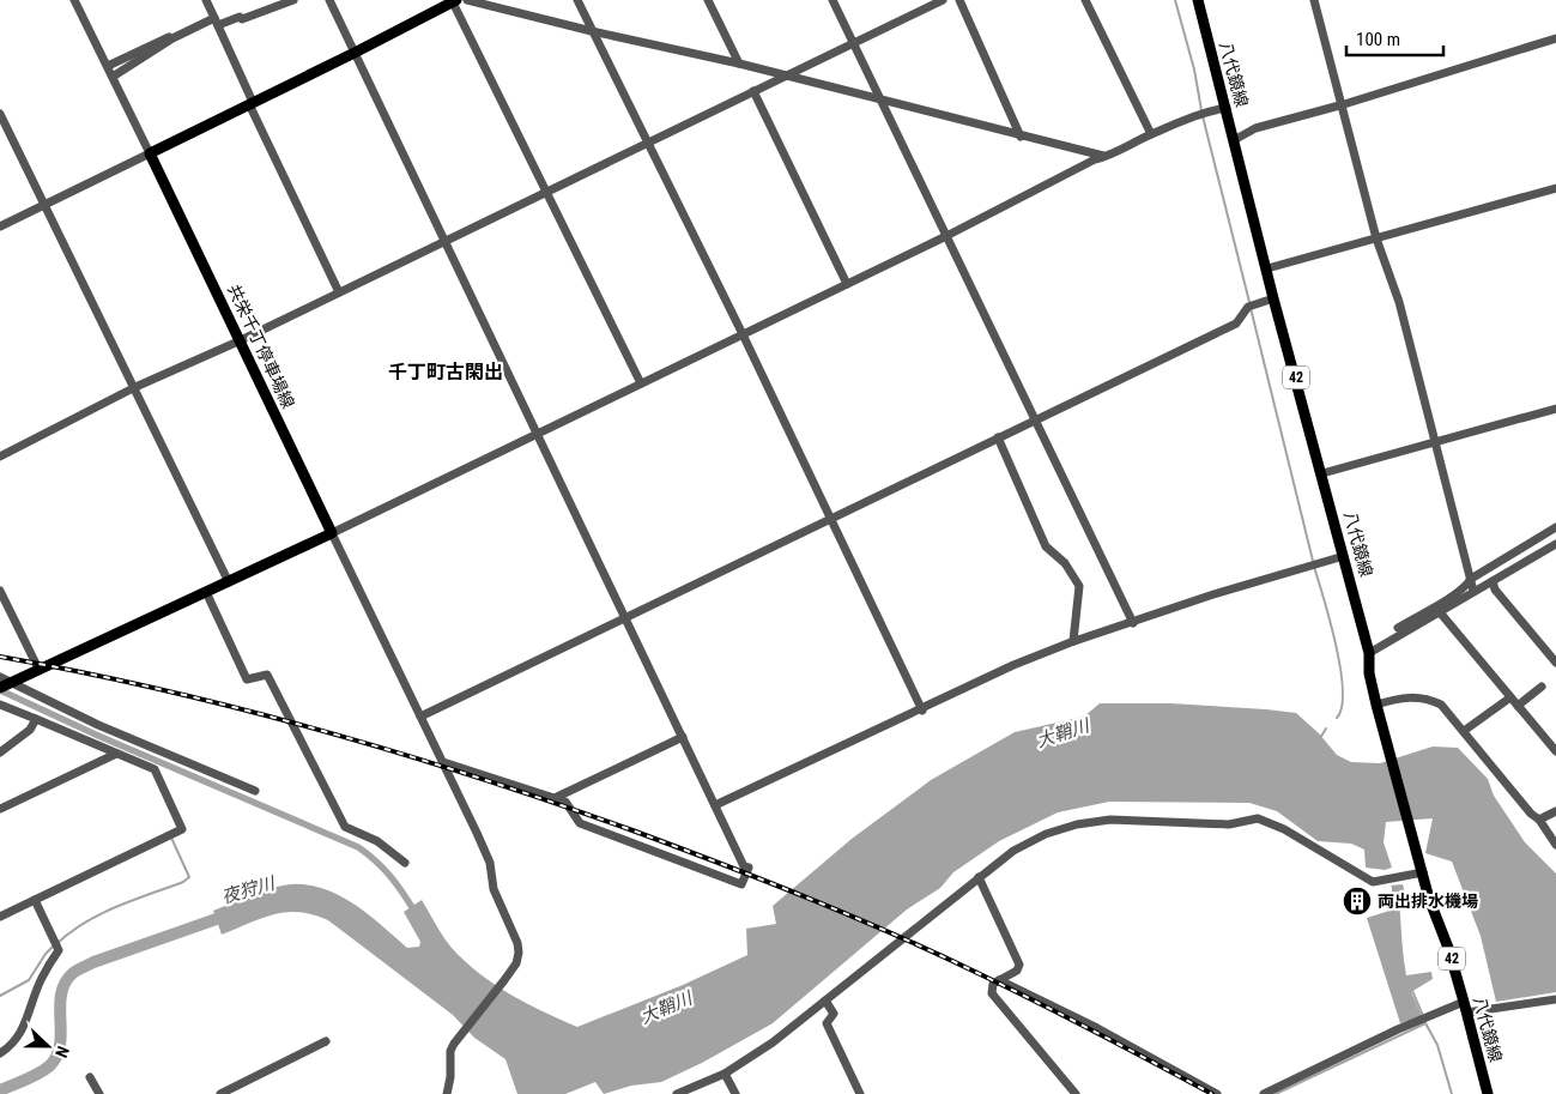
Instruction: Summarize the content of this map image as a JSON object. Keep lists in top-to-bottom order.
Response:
{
  "streets": {
    "main road": ["八代鏡線", "共栄千丁停車場線", "42"]
  },
  "districts": ["千丁町古閑出"],
  "water": ["大鞘川", "夜狩川"],
  "places": {
    "building": ["両出排水機場"]
  },
  "scale_bar": "100 m",
  "north": "right"
}
